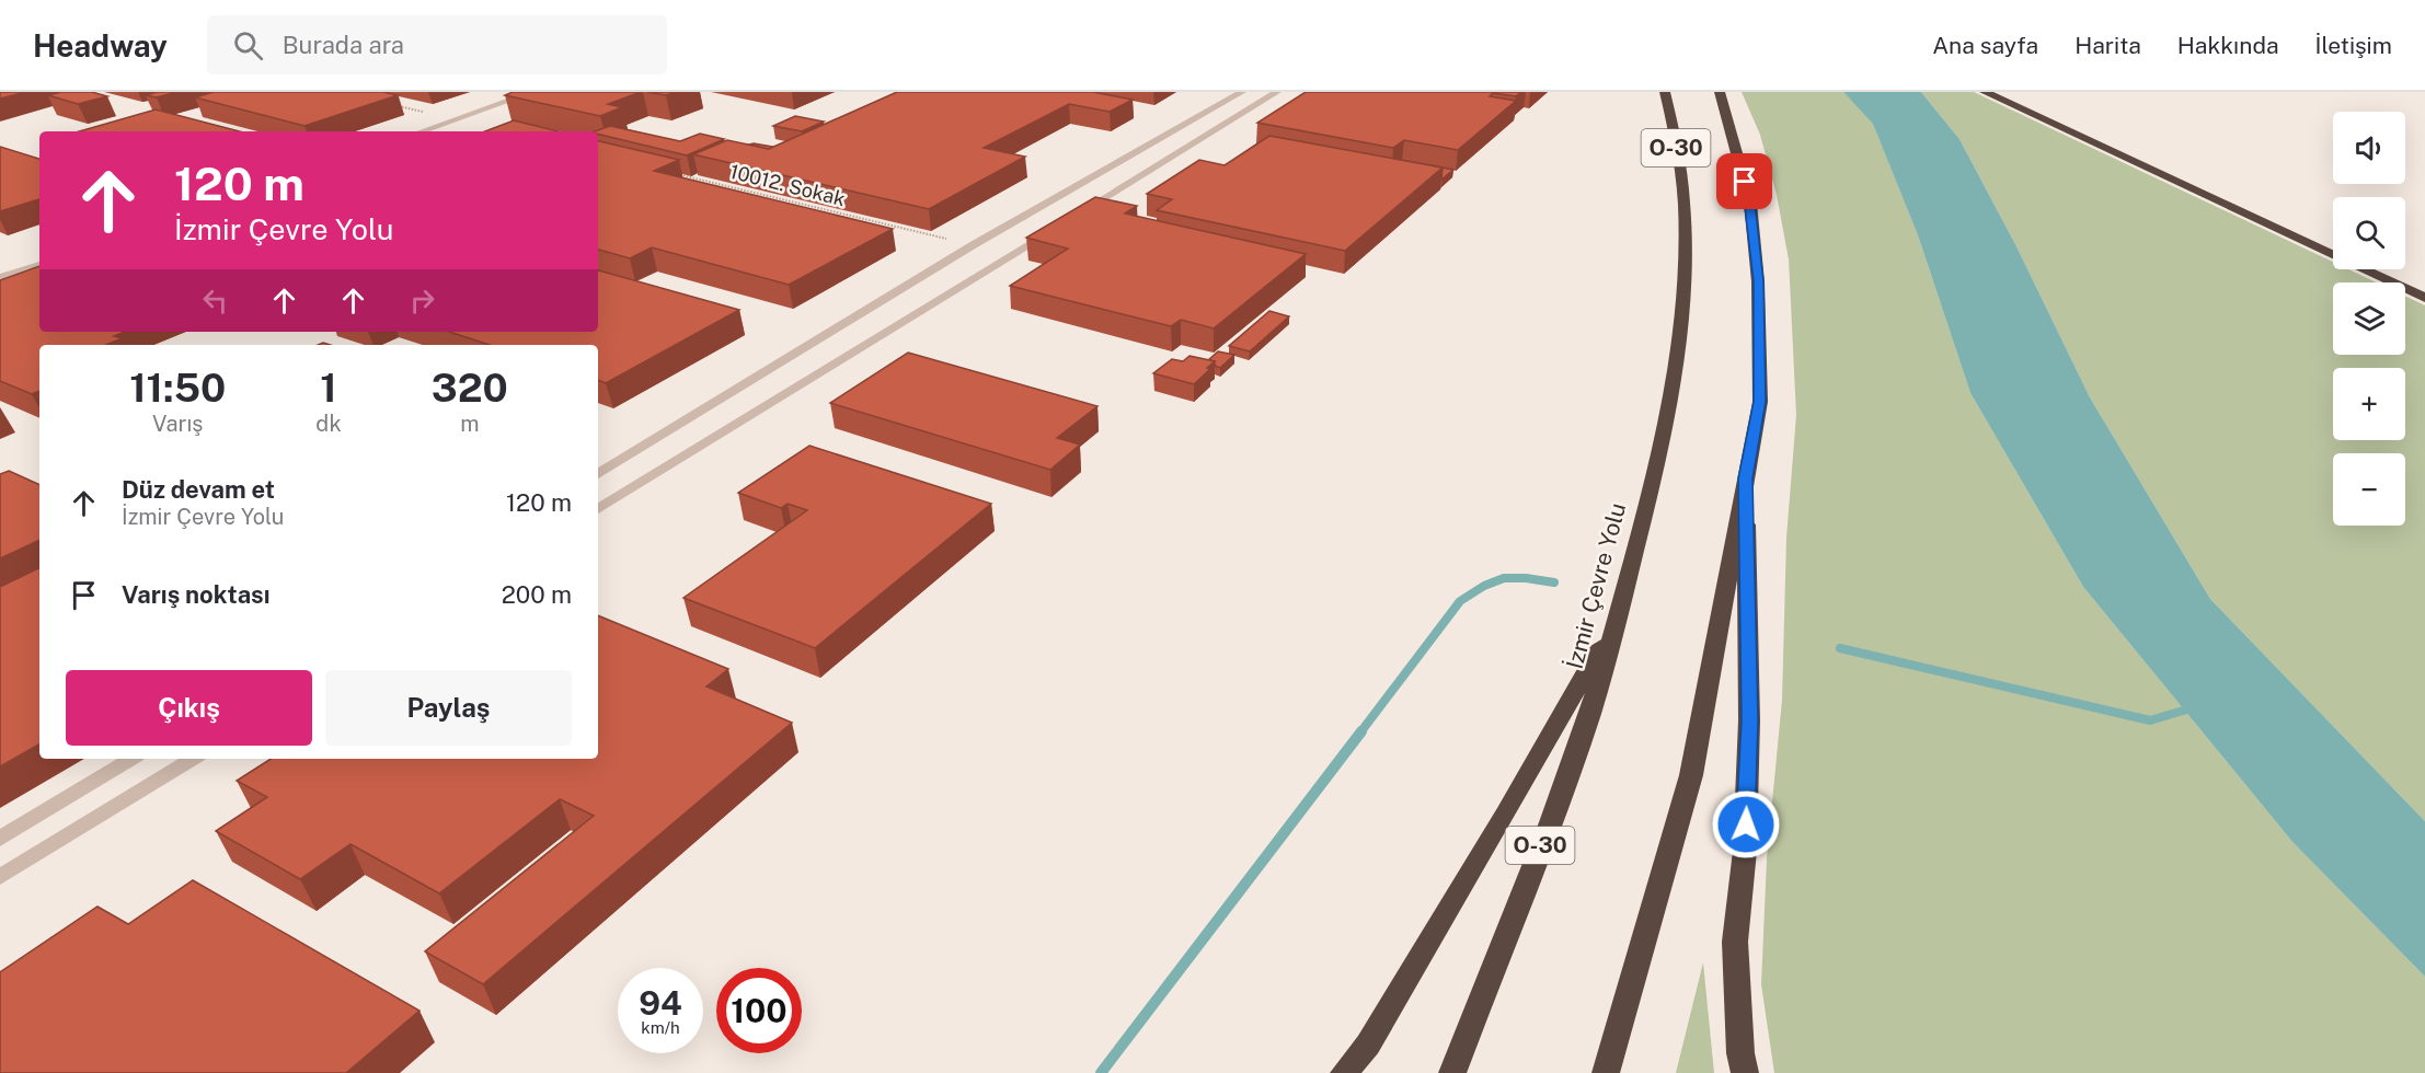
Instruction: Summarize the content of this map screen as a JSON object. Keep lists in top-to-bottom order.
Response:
{
  "streets": {
    "highway": ["O-30", "İzmir Çevre Yolu"],
    "path": ["10012. Sokak"]
  },
  "page": {
    "header": "Headway",
    "search": "Burada ara",
    "nav": [
      "Ana sayfa",
      "Harita",
      "Hakkında",
      "İletişim"
    ],
    "map_buttons": ["+", "−"],
    "turn": ["120 m", "İzmir Çevre Yolu"],
    "eta": [
      "11:50",
      "Varış",
      "1",
      "dk",
      "320",
      "m"
    ],
    "list": [
      {
        "name": "Düz devam et",
        "note": "İzmir Çevre Yolu",
        "value": "120 m"
      },
      {
        "name": "Varış noktası",
        "value": "200 m"
      }
    ],
    "buttons": ["Çıkış", "Paylaş"],
    "speed": "94 km/h",
    "limit": "100"
  }
}
